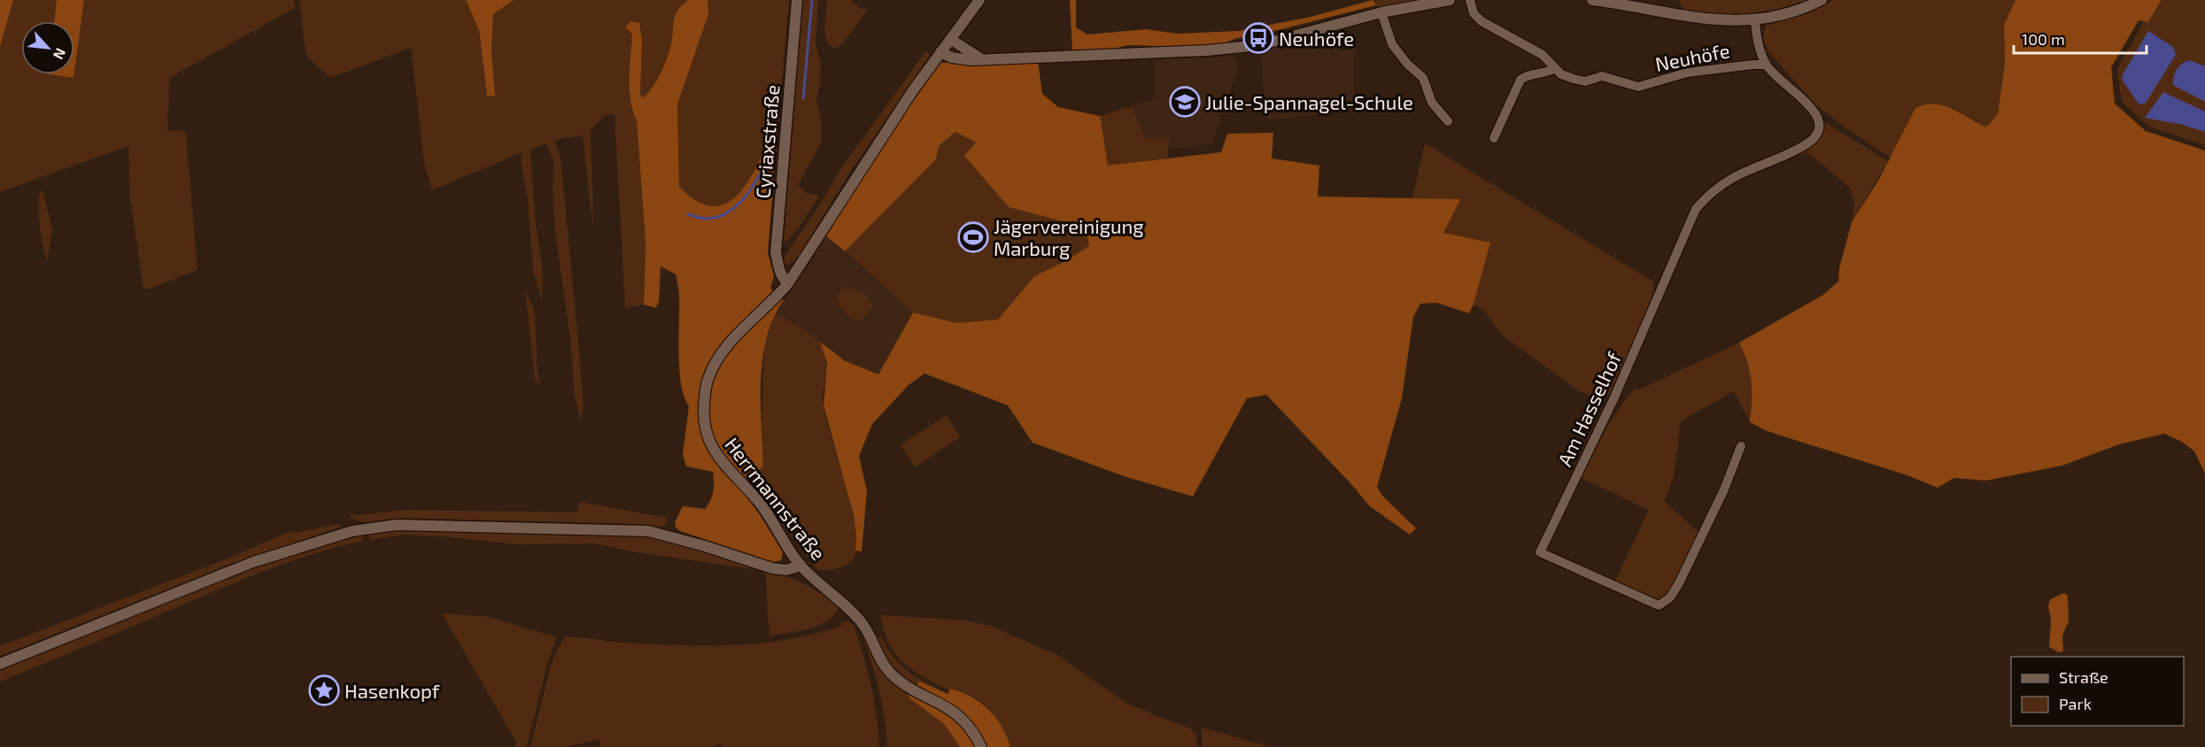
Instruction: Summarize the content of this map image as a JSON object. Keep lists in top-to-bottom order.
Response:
{
  "streets": {
    "street": [
      "Neuhöfe",
      "Cyriaxstraße",
      "Am Hasselhof",
      "Herrmannstraße"
    ]
  },
  "crossings": [
    ["Neuhöfe", "Am Hasselhof"],
    ["Cyriaxstraße", "Herrmannstraße"]
  ],
  "places": {
    "bus stop": ["Neuhöfe"],
    "school or university": ["Julie-Spannagel-Schule"],
    "sports": ["Jägervereinigung Marburg"],
    "place": ["Hasenkopf"]
  },
  "legend": ["Straße", "Park"],
  "scale_bar": "100 m",
  "north": "bottom right"
}
